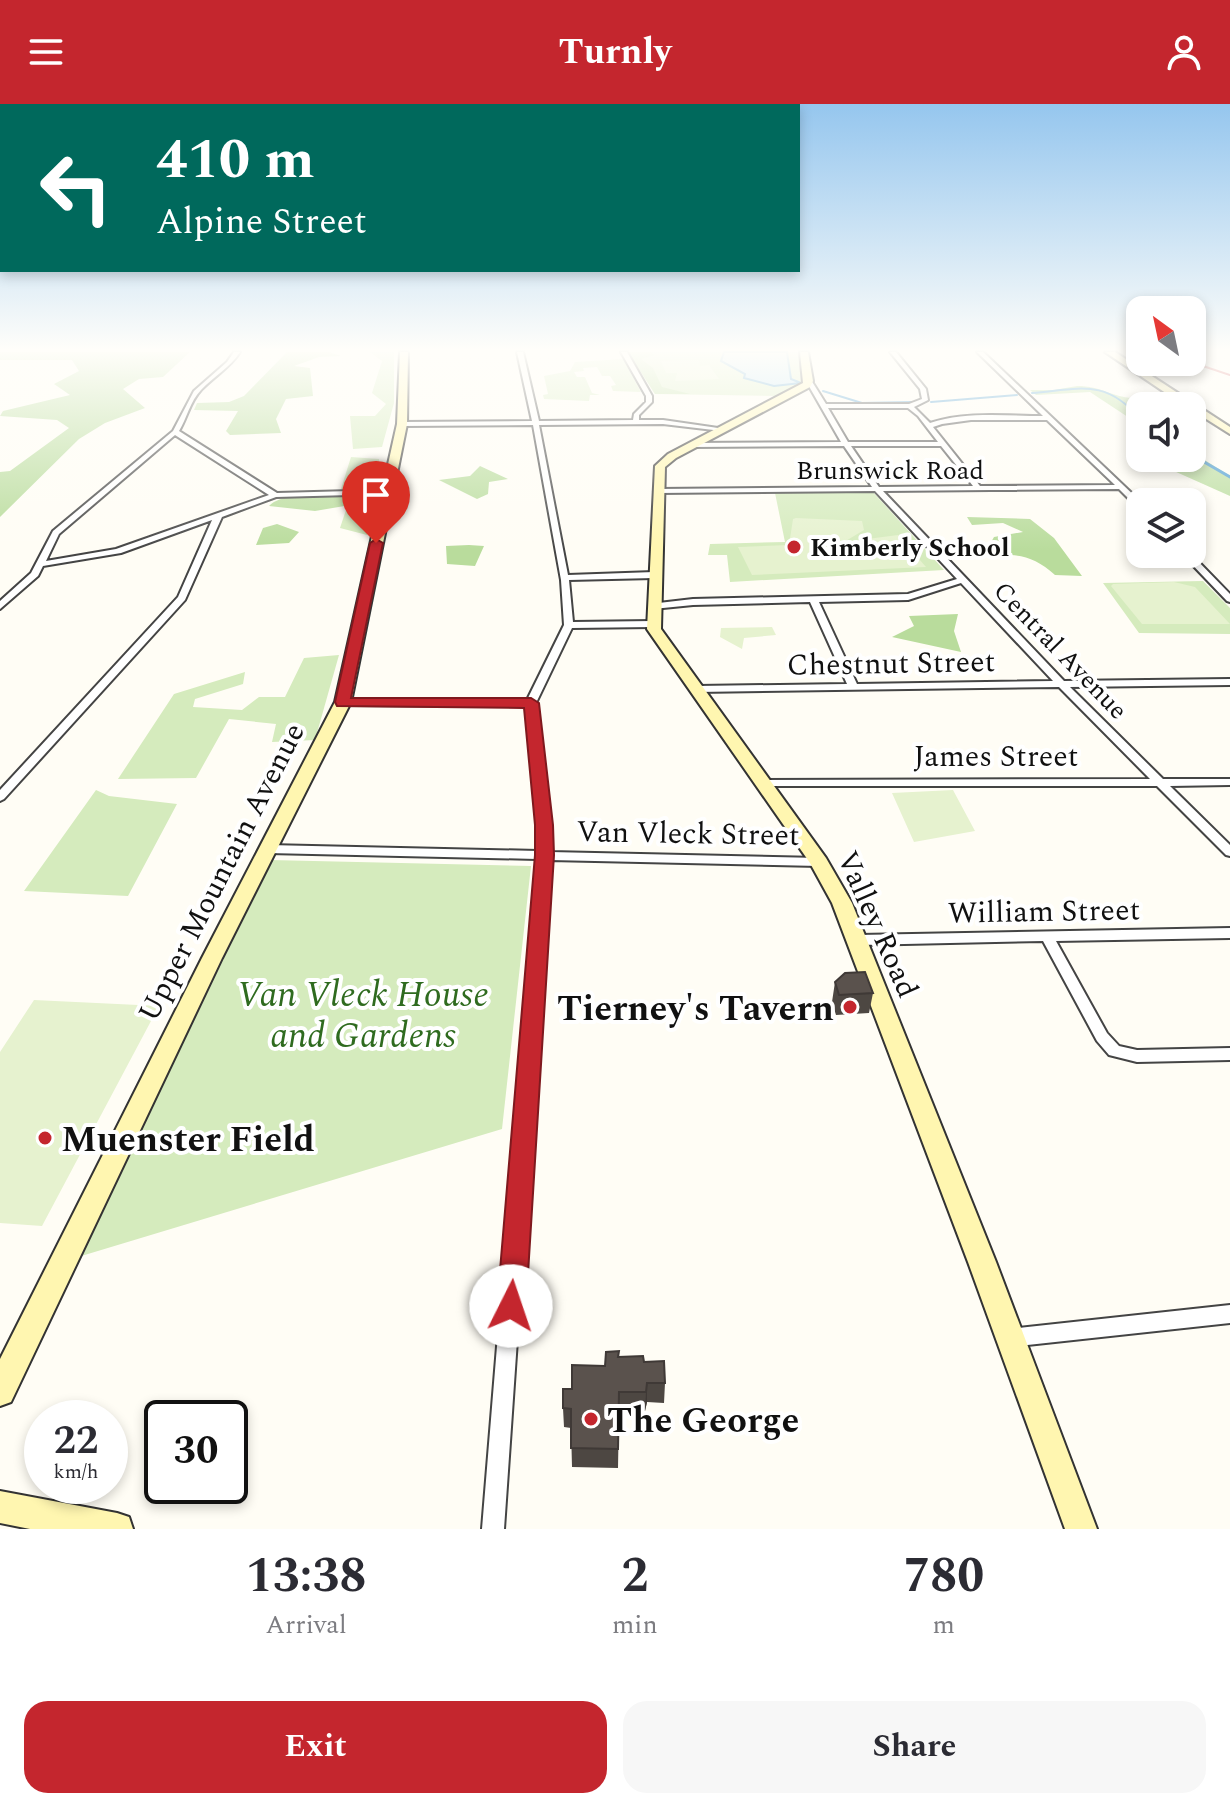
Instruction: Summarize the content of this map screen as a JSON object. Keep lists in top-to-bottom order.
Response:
{
  "streets": {
    "street": [
      "Brunswick Road",
      "Central Avenue",
      "Chestnut Street",
      "James Street",
      "Van Vleck Street",
      "Upper Mountain Avenue",
      "William Street",
      "Valley Road"
    ]
  },
  "crossings": [
    ["Brunswick Road", "Central Avenue"],
    ["Central Avenue", "Chestnut Street"],
    ["Central Avenue", "James Street"],
    ["Chestnut Street", "Valley Road"],
    ["James Street", "Valley Road"],
    ["Van Vleck Street", "Upper Mountain Avenue"],
    ["Van Vleck Street", "Valley Road"],
    ["William Street", "Valley Road"]
  ],
  "parks": ["Van Vleck House and Gardens"],
  "places": [
    "Kimberly School",
    "Tierney's Tavern",
    "Muenster Field",
    "The George"
  ],
  "north": "top left",
  "page": {
    "header": "Turnly",
    "turn": ["410 m", "Alpine Street"],
    "speed": "22 km/h",
    "limit": "30",
    "eta": [
      "13:38",
      "Arrival",
      "2",
      "min",
      "780",
      "m"
    ],
    "buttons": ["Exit", "Share"]
  }
}
